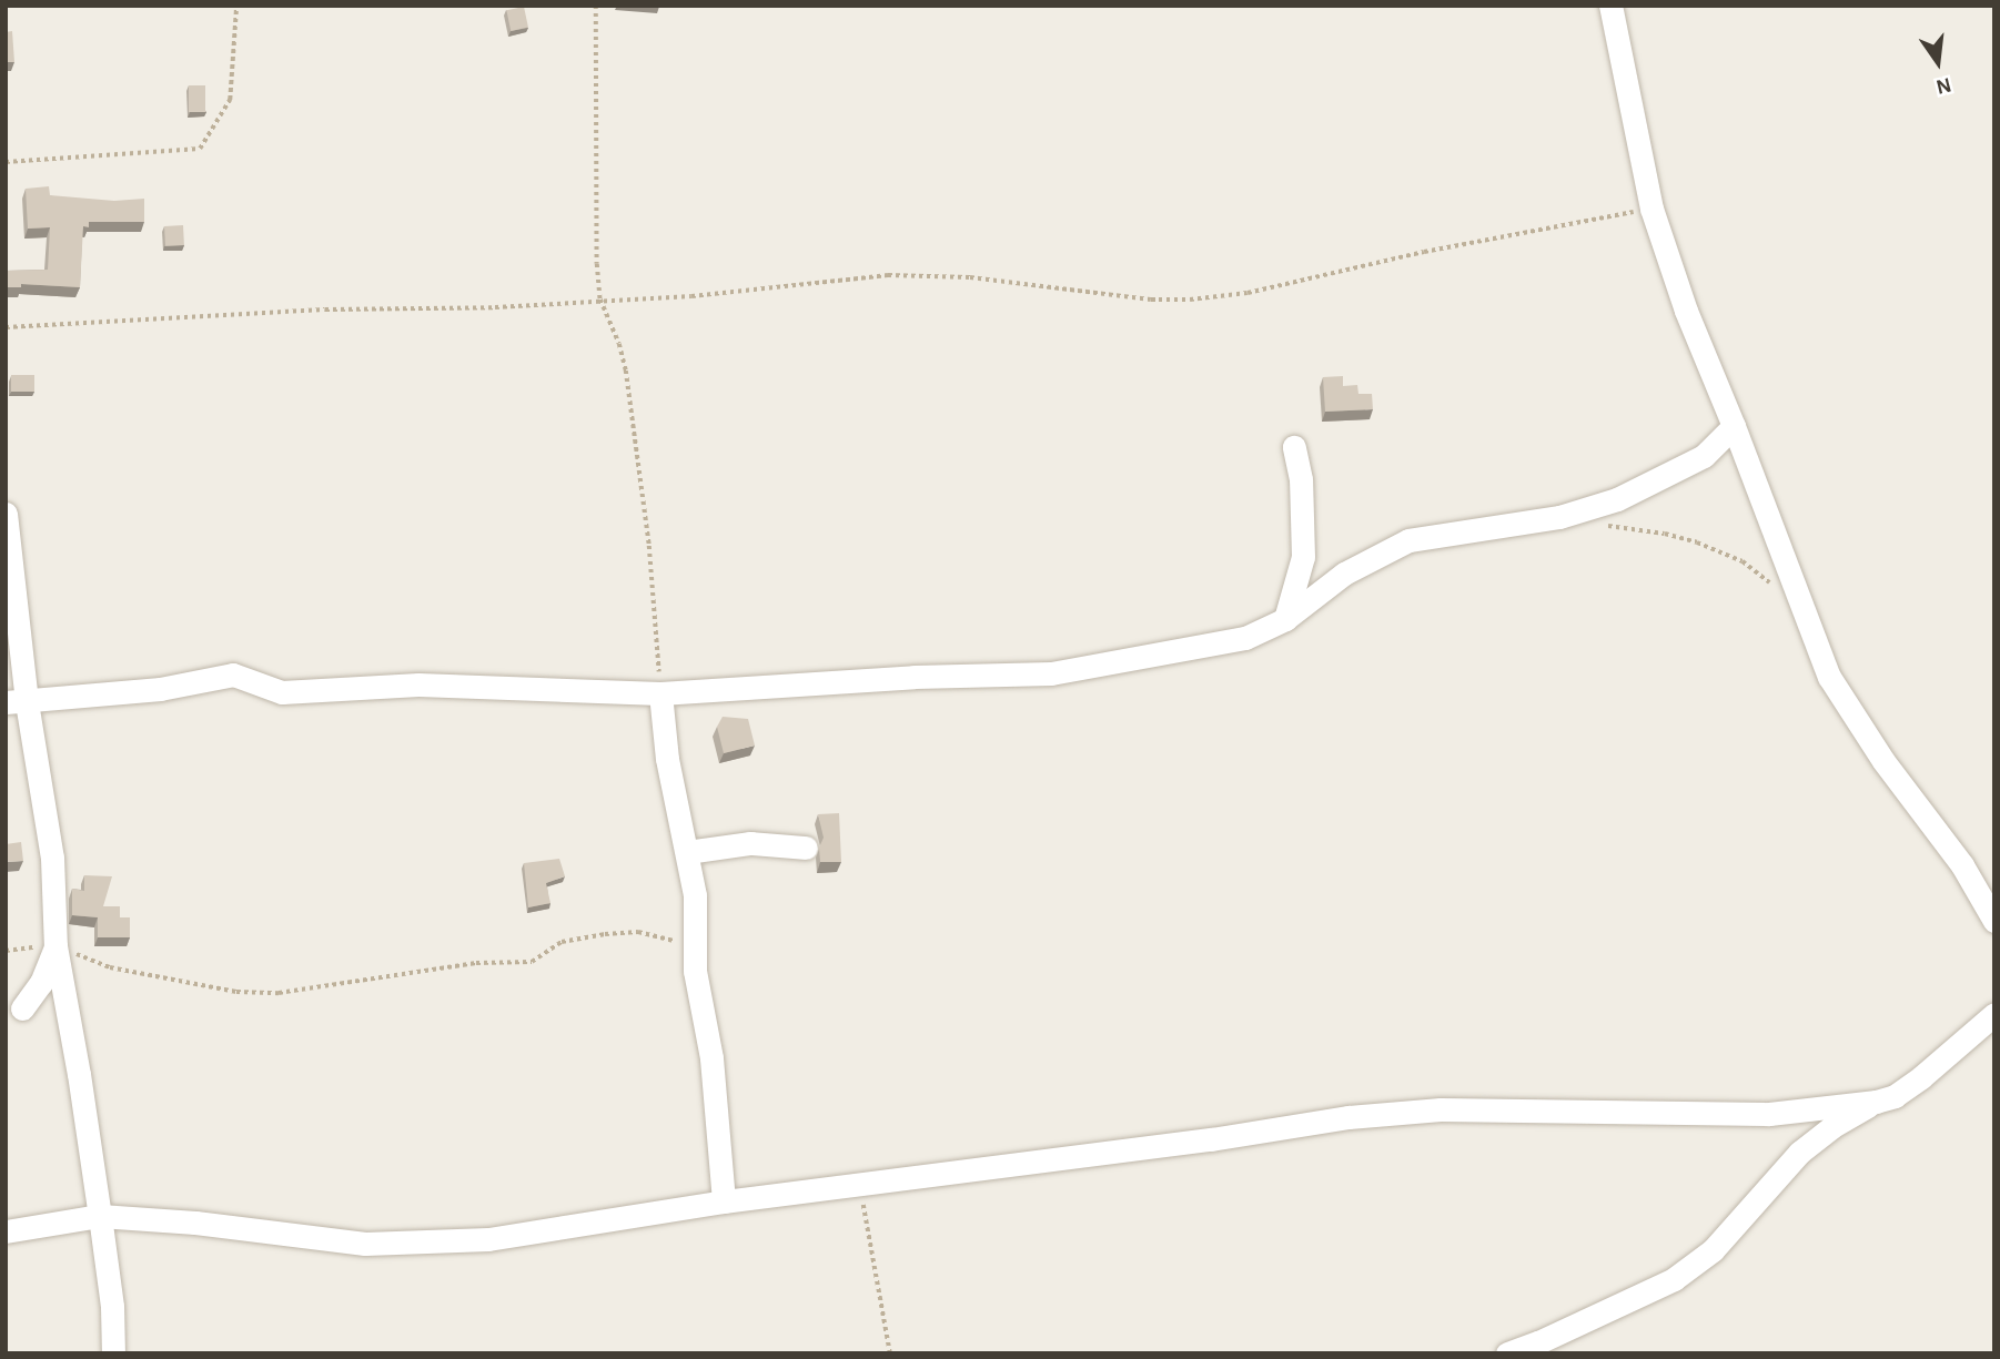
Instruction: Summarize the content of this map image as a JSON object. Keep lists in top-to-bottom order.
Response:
{
  "north": "bottom"
}
